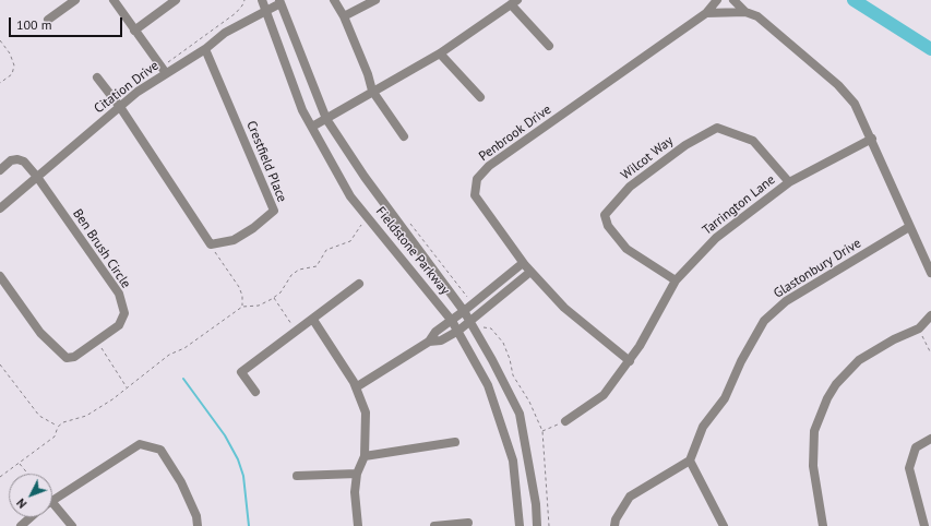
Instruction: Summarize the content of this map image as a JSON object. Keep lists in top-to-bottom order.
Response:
{
  "streets": {
    "street": [
      "Citation Drive",
      "Penbrook Drive",
      "Wilcot Way",
      "Crestfield Place",
      "Tarrington Lane",
      "Ben Brush Circle",
      "Fieldstone Parkway",
      "Glastonbury Drive"
    ]
  },
  "crossings": [
    ["Citation Drive", "Crestfield Place"],
    ["Citation Drive", "Ben Brush Circle"],
    ["Citation Drive", "Fieldstone Parkway"],
    ["Penbrook Drive", "Tarrington Lane"],
    ["Wilcot Way", "Tarrington Lane"]
  ],
  "scale_bar": "100 m",
  "north": "bottom left"
}
